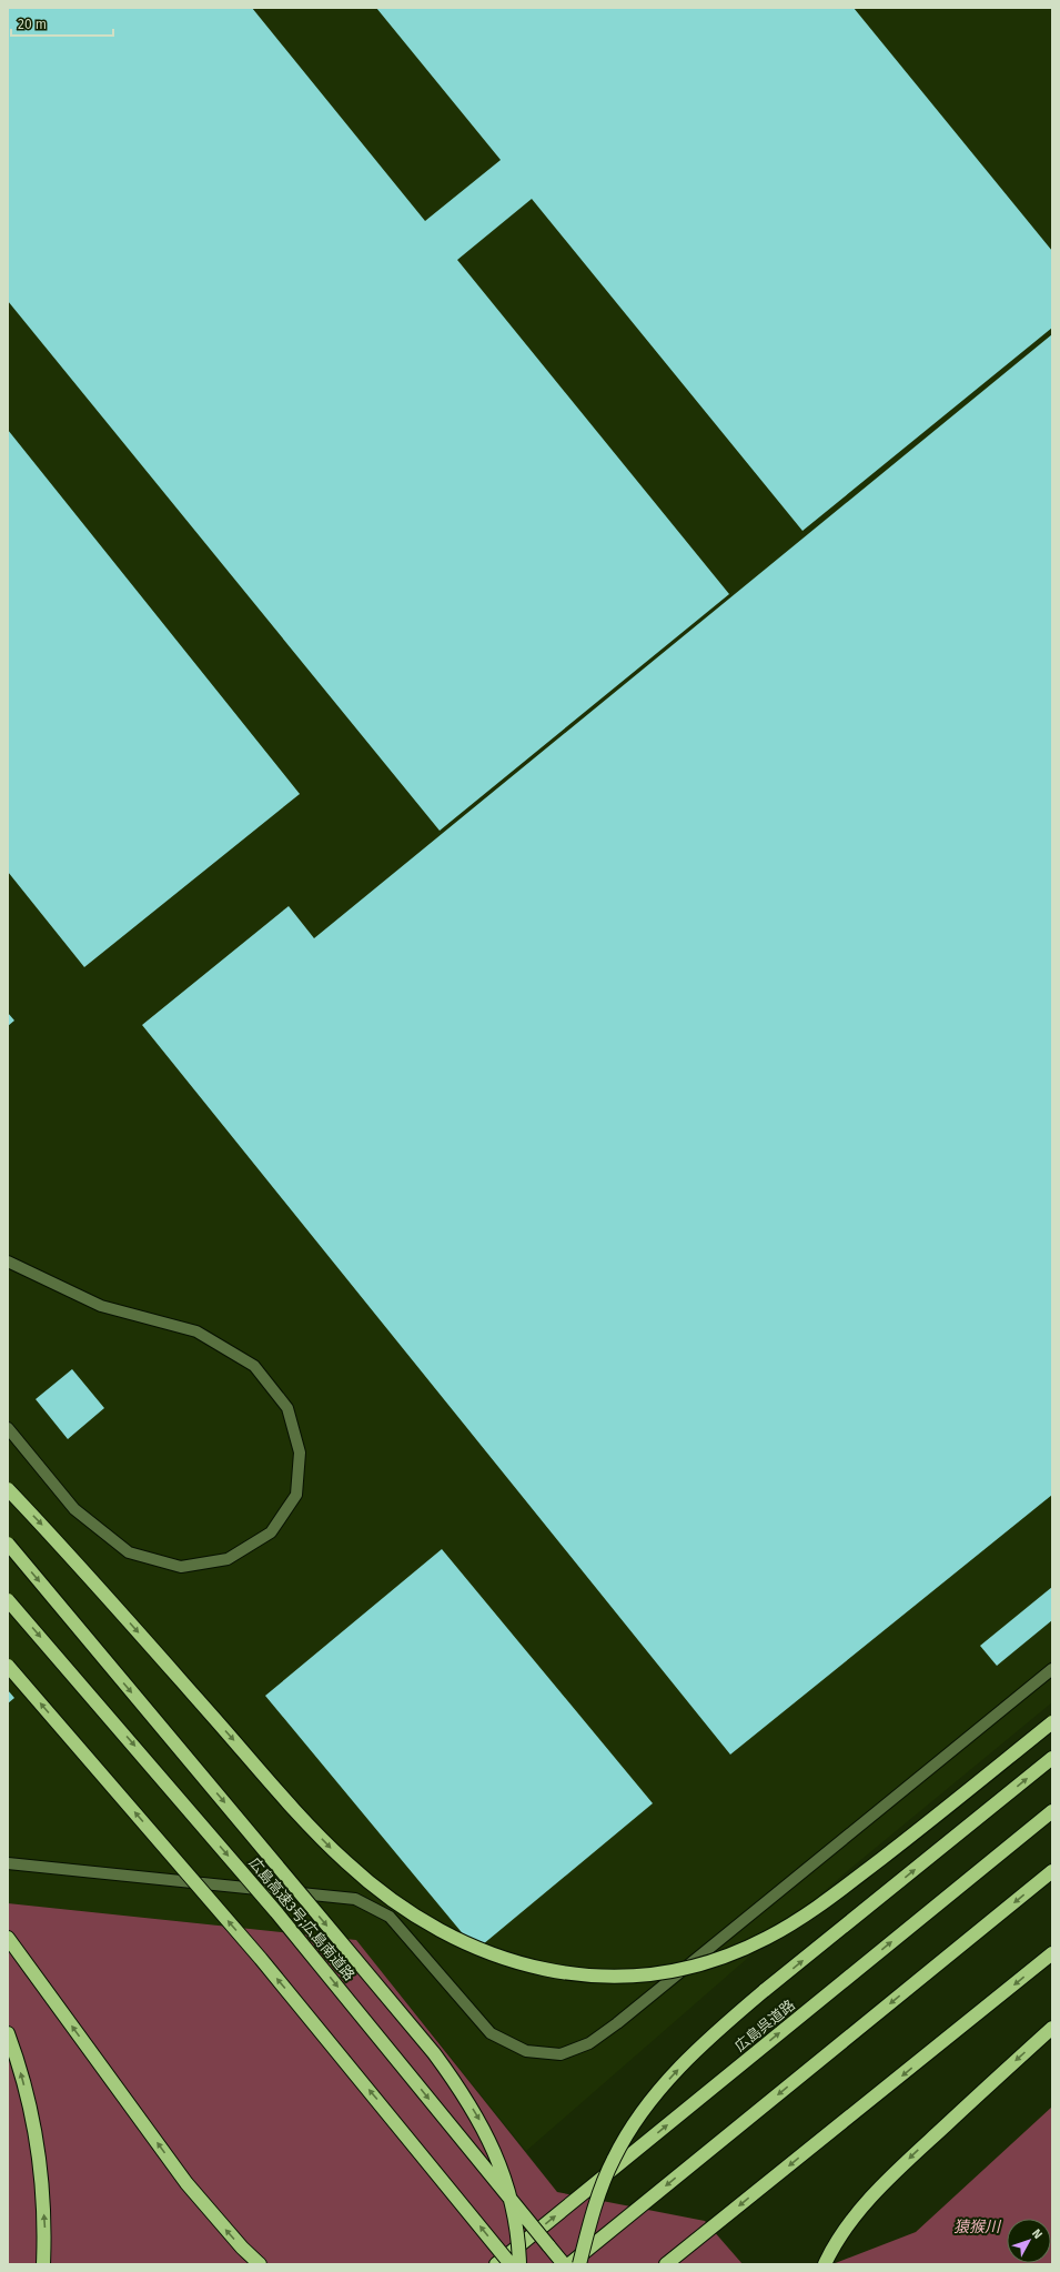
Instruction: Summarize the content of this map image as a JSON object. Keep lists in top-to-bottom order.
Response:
{
  "streets": {
    "highway": ["広島高速3号;広島南道路", "広島呉道路"]
  },
  "water": ["猿猴川"],
  "scale_bar": "20 m",
  "north": "top right"
}
